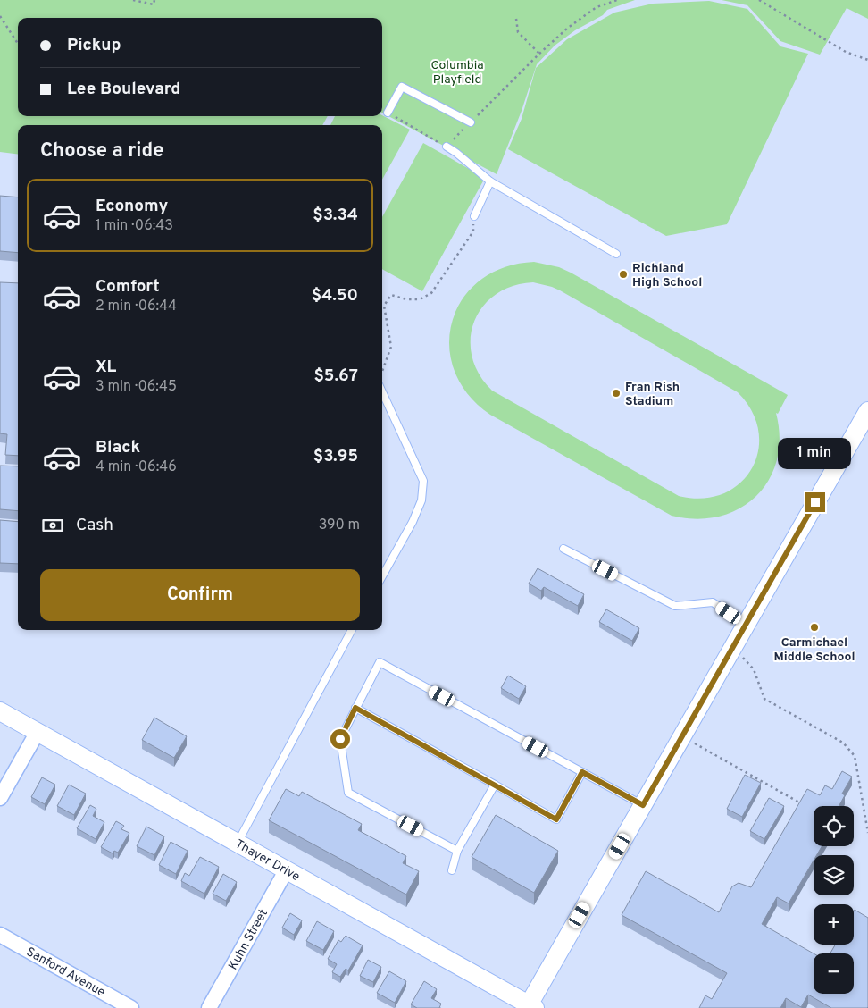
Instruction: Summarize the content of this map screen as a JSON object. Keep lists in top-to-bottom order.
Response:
{
  "streets": {
    "street": ["Thayer Drive", "Kuhn Street", "Sanford Avenue"]
  },
  "crossings": [
    ["Thayer Drive", "Kuhn Street"]
  ],
  "parks": ["Columbia Playfield"],
  "places": ["Richland High School", "Fran Rish Stadium", "Carmichael Middle School"],
  "page": {
    "banner": ["Pickup", "Lee Boulevard"],
    "heading": "Choose a ride",
    "list": [
      {
        "name": "Economy",
        "note": "1 min · 06:43",
        "value": "$3.34"
      },
      {
        "name": "Comfort",
        "note": "2 min · 06:44",
        "value": "$4.50"
      },
      {
        "name": "XL",
        "note": "3 min · 06:45",
        "value": "$5.67"
      },
      {
        "name": "Black",
        "note": "4 min · 06:46",
        "value": "$3.95"
      }
    ],
    "bubble": "1 min",
    "pay": ["Cash", "390 m"],
    "buttons": "Confirm",
    "map_buttons": ["+", "−"]
  }
}
